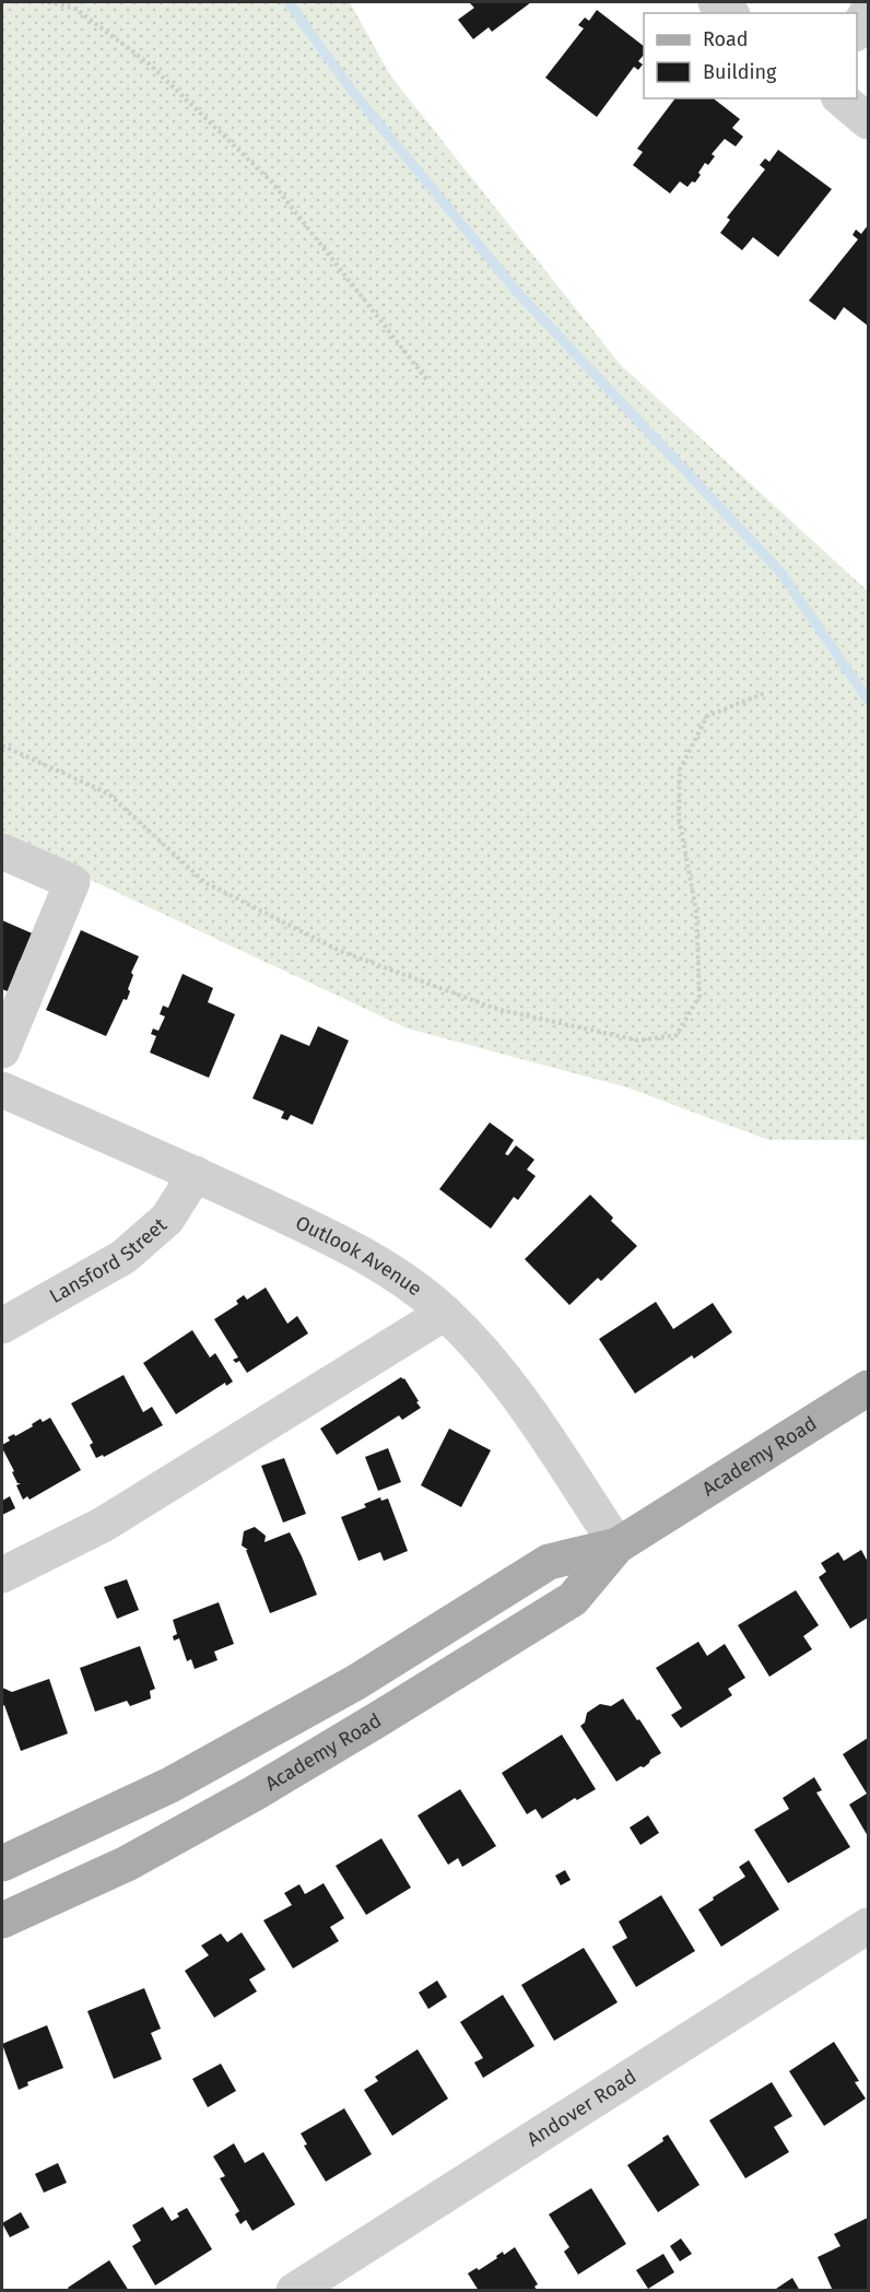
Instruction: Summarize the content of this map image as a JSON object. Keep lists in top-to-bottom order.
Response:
{
  "streets": {
    "main road": ["Academy Road"],
    "street": ["Lansford Street", "Outlook Avenue", "Andover Road"]
  },
  "crossings": [
    ["Lansford Street", "Outlook Avenue"],
    ["Outlook Avenue", "Academy Road"]
  ],
  "legend": ["Road", "Building"]
}
